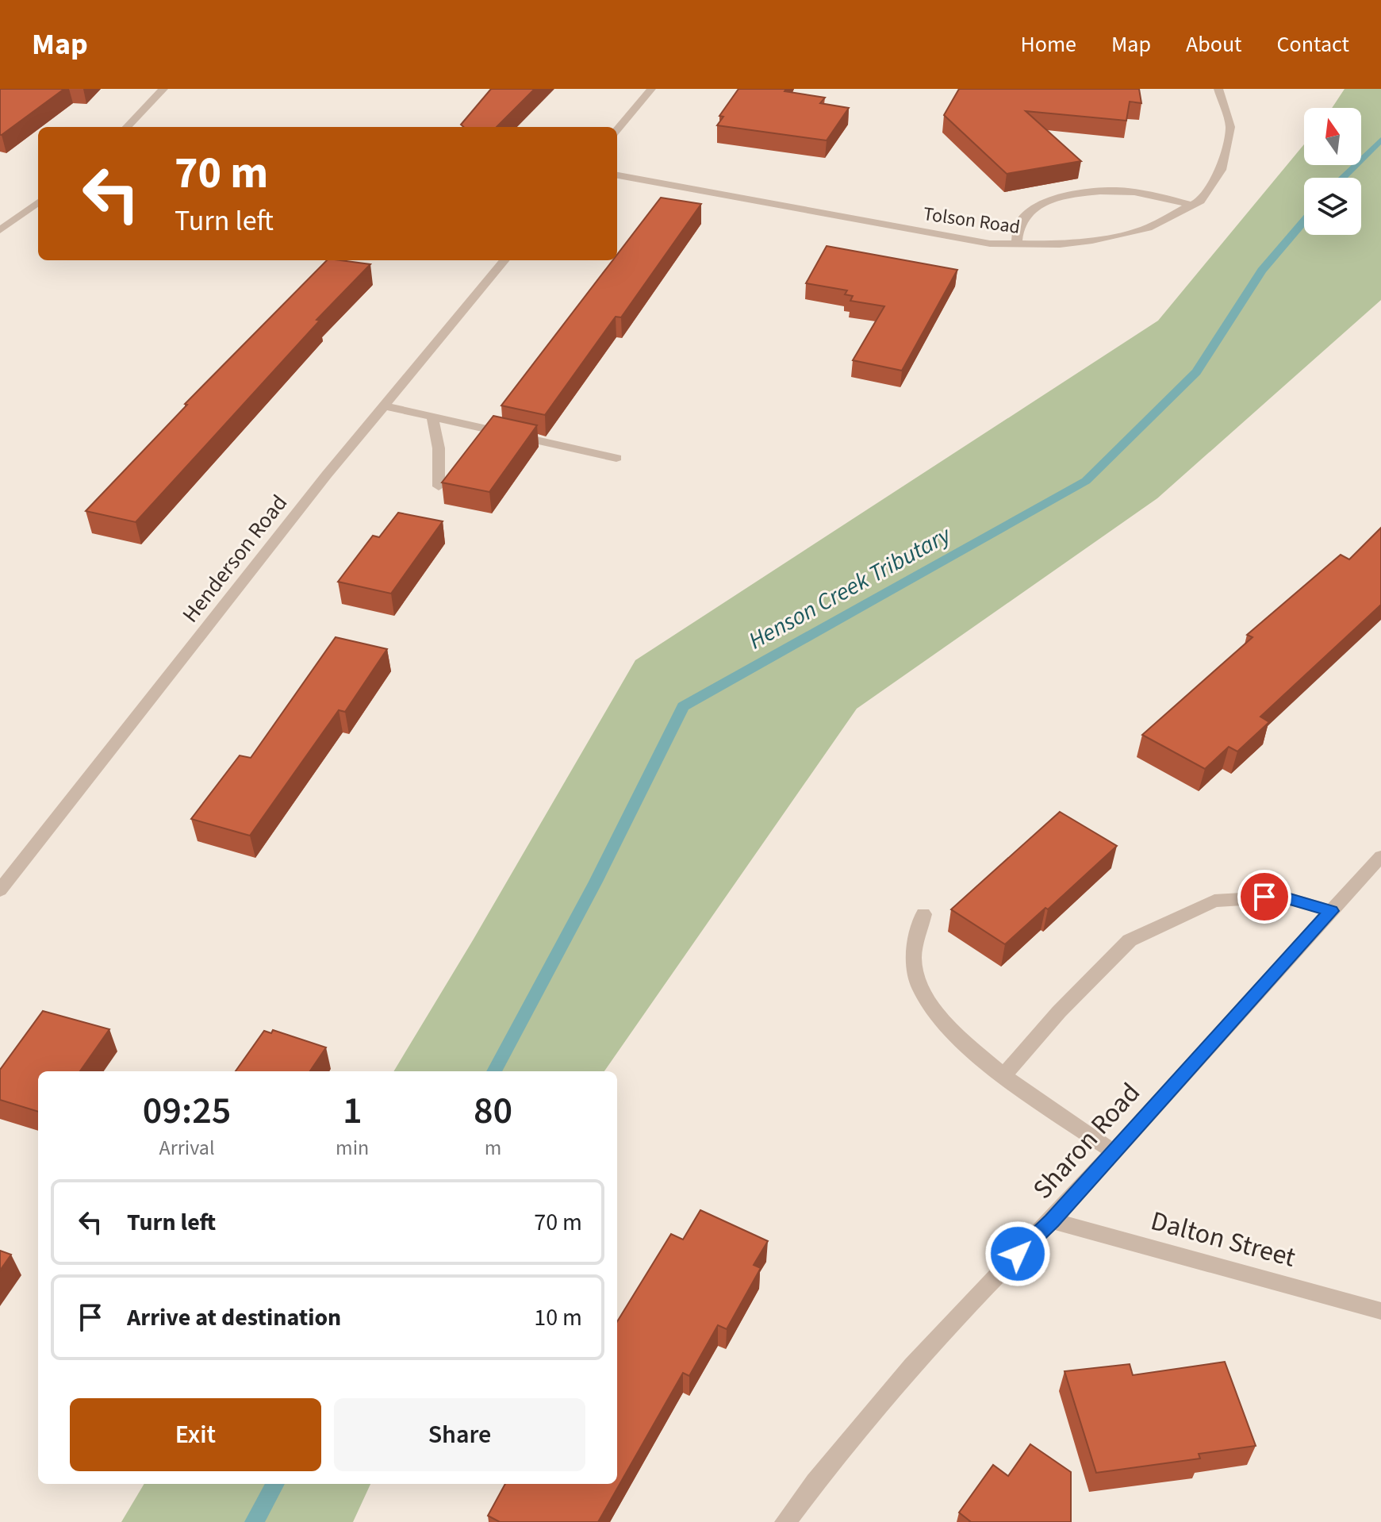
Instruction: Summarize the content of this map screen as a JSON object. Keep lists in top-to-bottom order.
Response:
{
  "streets": {
    "street": [
      "Tolson Road",
      "Henderson Road",
      "Sharon Road",
      "Dalton Street"
    ]
  },
  "crossings": [
    ["Sharon Road", "Dalton Street"]
  ],
  "water": ["Henson Creek Tributary"],
  "north": "top",
  "page": {
    "header": "Map",
    "nav": [
      "Home",
      "Map",
      "About",
      "Contact"
    ],
    "turn": ["70 m", "Turn left"],
    "eta": [
      "09:25",
      "Arrival",
      "1",
      "min",
      "80",
      "m"
    ],
    "list": [
      {
        "name": "Turn left",
        "value": "70 m"
      },
      {
        "name": "Arrive at destination",
        "value": "10 m"
      }
    ],
    "buttons": ["Exit", "Share"]
  }
}
